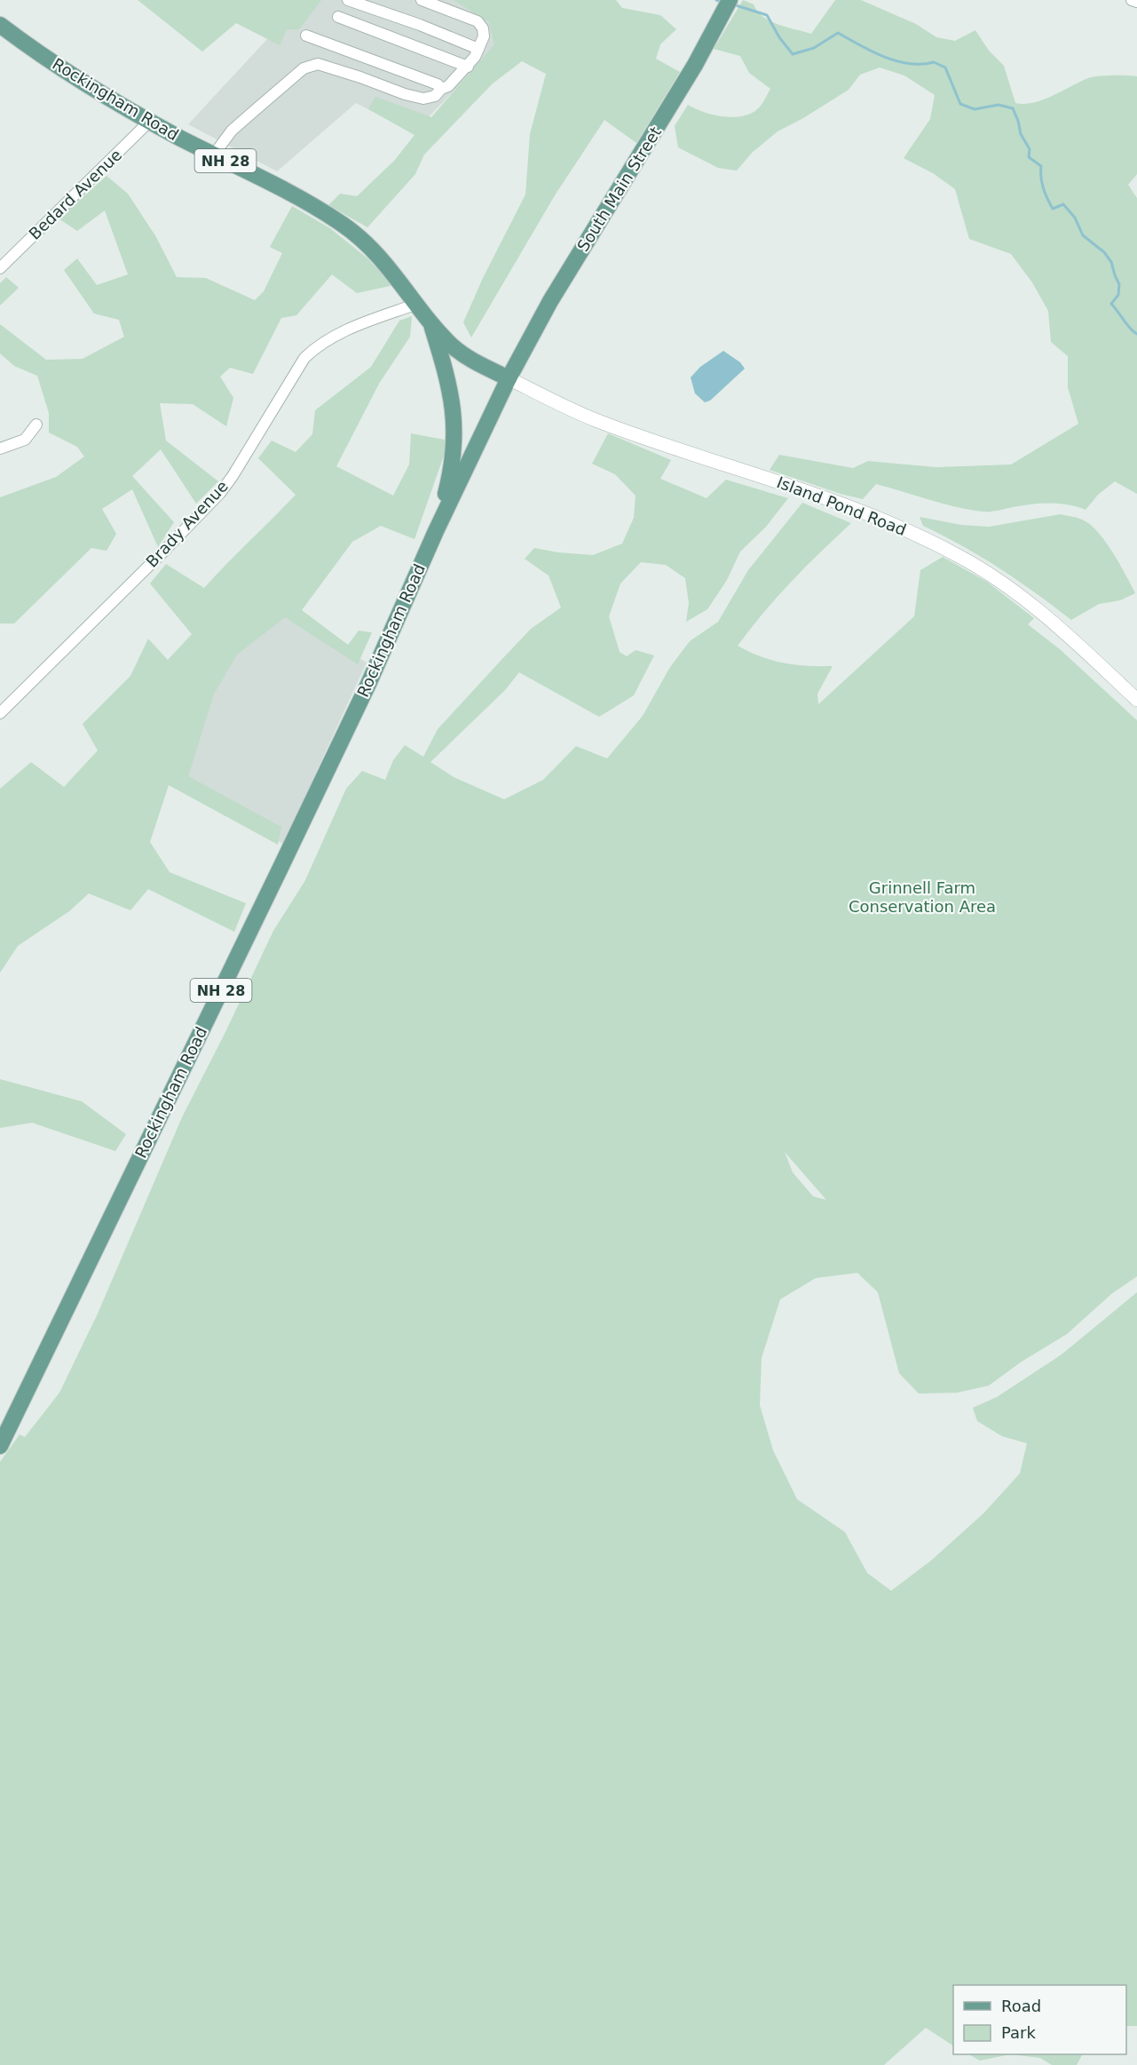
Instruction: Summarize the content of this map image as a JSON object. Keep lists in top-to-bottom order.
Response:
{
  "streets": {
    "main road": ["Rockingham Road", "NH 28", "South Main Street"],
    "street": ["Bedard Avenue", "Island Pond Road", "Brady Avenue"]
  },
  "crossings": [
    ["Rockingham Road", "NH 28"],
    ["Rockingham Road", "South Main Street"],
    ["Rockingham Road", "Bedard Avenue"],
    ["Rockingham Road", "Island Pond Road"],
    ["Rockingham Road", "Brady Avenue"],
    ["South Main Street", "Island Pond Road"]
  ],
  "parks": ["Grinnell Farm Conservation Area"],
  "legend": ["Road", "Park"]
}
